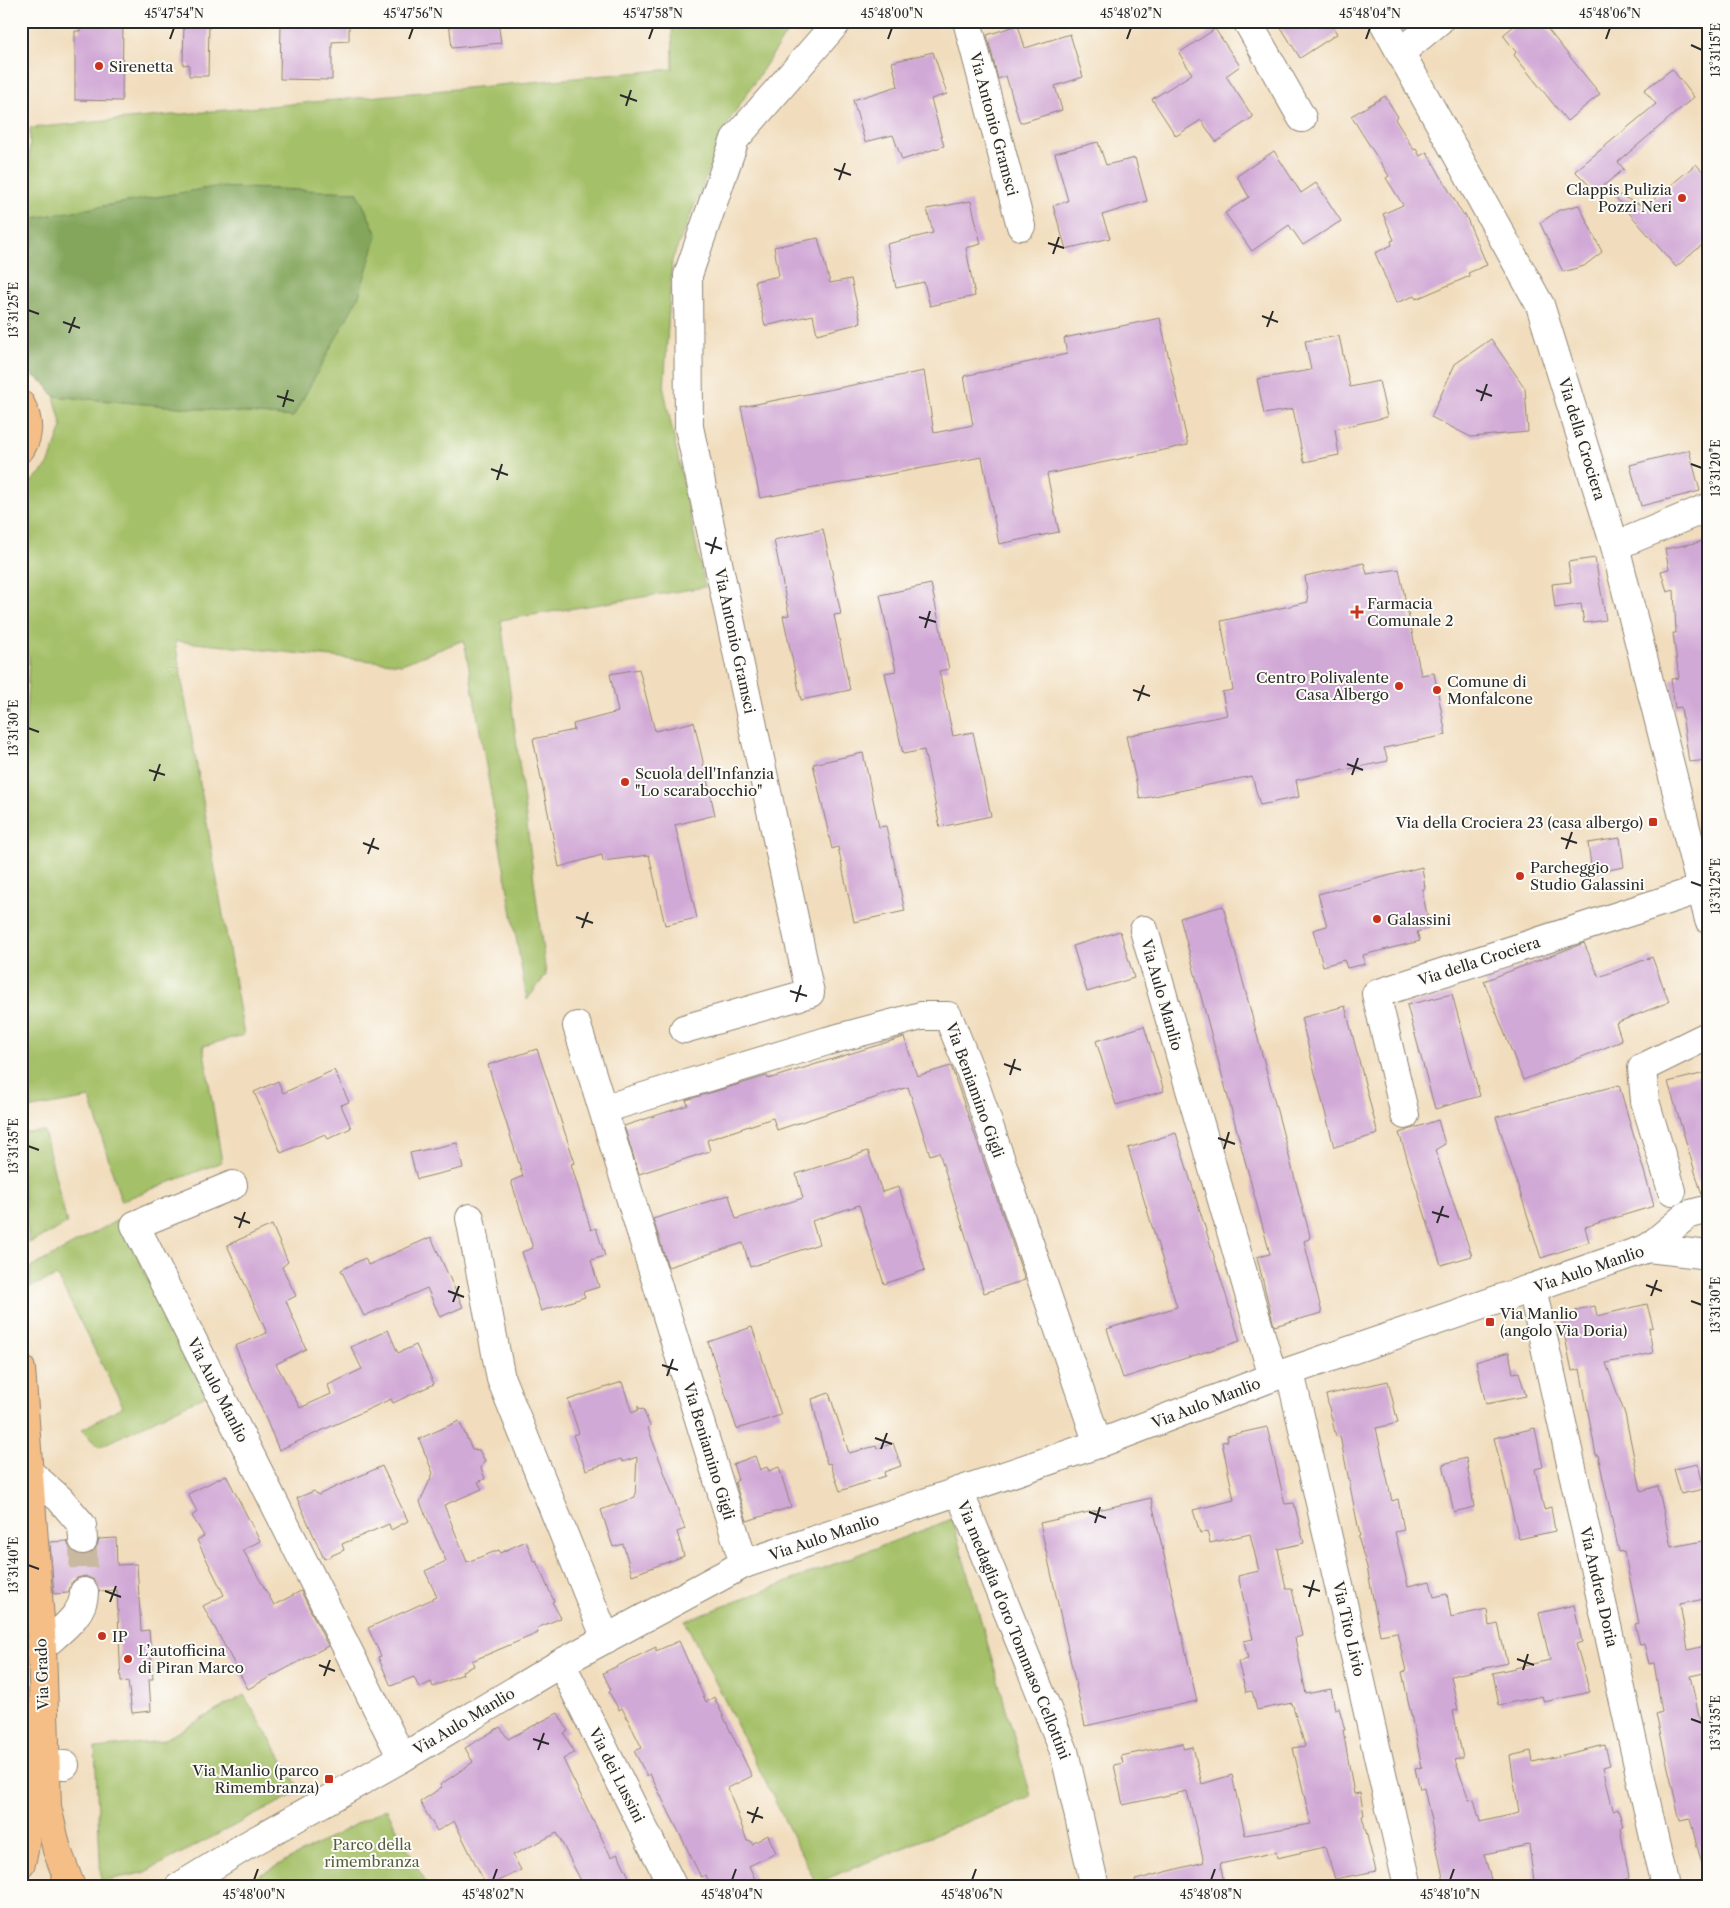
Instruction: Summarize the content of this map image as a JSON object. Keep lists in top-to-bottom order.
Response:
{
  "streets": {
    "main road": ["Via Grado"],
    "street": [
      "Via Antonio Gramsci",
      "Via della Crociera",
      "Via Aulo Manlio",
      "Via Beniamino Gigli",
      "Via Andrea Doria",
      "Via Tito Livio",
      "Via medaglia d'oro Tommaso Cellottini",
      "Via dei Lussini"
    ]
  },
  "crossings": [
    ["Via Aulo Manlio", "Via Beniamino Gigli"],
    ["Via Aulo Manlio", "Via Andrea Doria"],
    ["Via Aulo Manlio", "Via Tito Livio"],
    ["Via Aulo Manlio", "Via medaglia d'oro Tommaso Cellottini"],
    ["Via Aulo Manlio", "Via dei Lussini"]
  ],
  "parks": ["Parco della rimembranza"],
  "places": {
    "other": [
      "Sirenetta",
      "Clappis Pulizia Pozzi Neri",
      "Centro Polivalente Casa Albergo",
      "Comune di Monfalcone",
      "Scuola dell'Infanzia \"Lo scarabocchio\"",
      "Parcheggio Studio Galassini",
      "Galassini",
      "IP",
      "L’autofficina di Piran Marco"
    ],
    "health": ["Farmacia Comunale 2"],
    "transit": ["Via della Crociera 23 (casa albergo)", "Via Manlio (angolo Via Doria)", "Via Manlio (parco Rimembranza)"]
  },
  "coordinates": [
    "45°47'54\"N",
    "45°47'56\"N",
    "45°47'58\"N",
    "45°48'00\"N",
    "45°48'02\"N",
    "45°48'04\"N",
    "45°48'06\"N",
    "13°31'15\"E",
    "13°31'25\"E",
    "13°31'20\"E",
    "13°31'30\"E",
    "13°31'35\"E",
    "13°31'40\"E",
    "45°48'08\"N",
    "45°48'10\"N"
  ]
}
